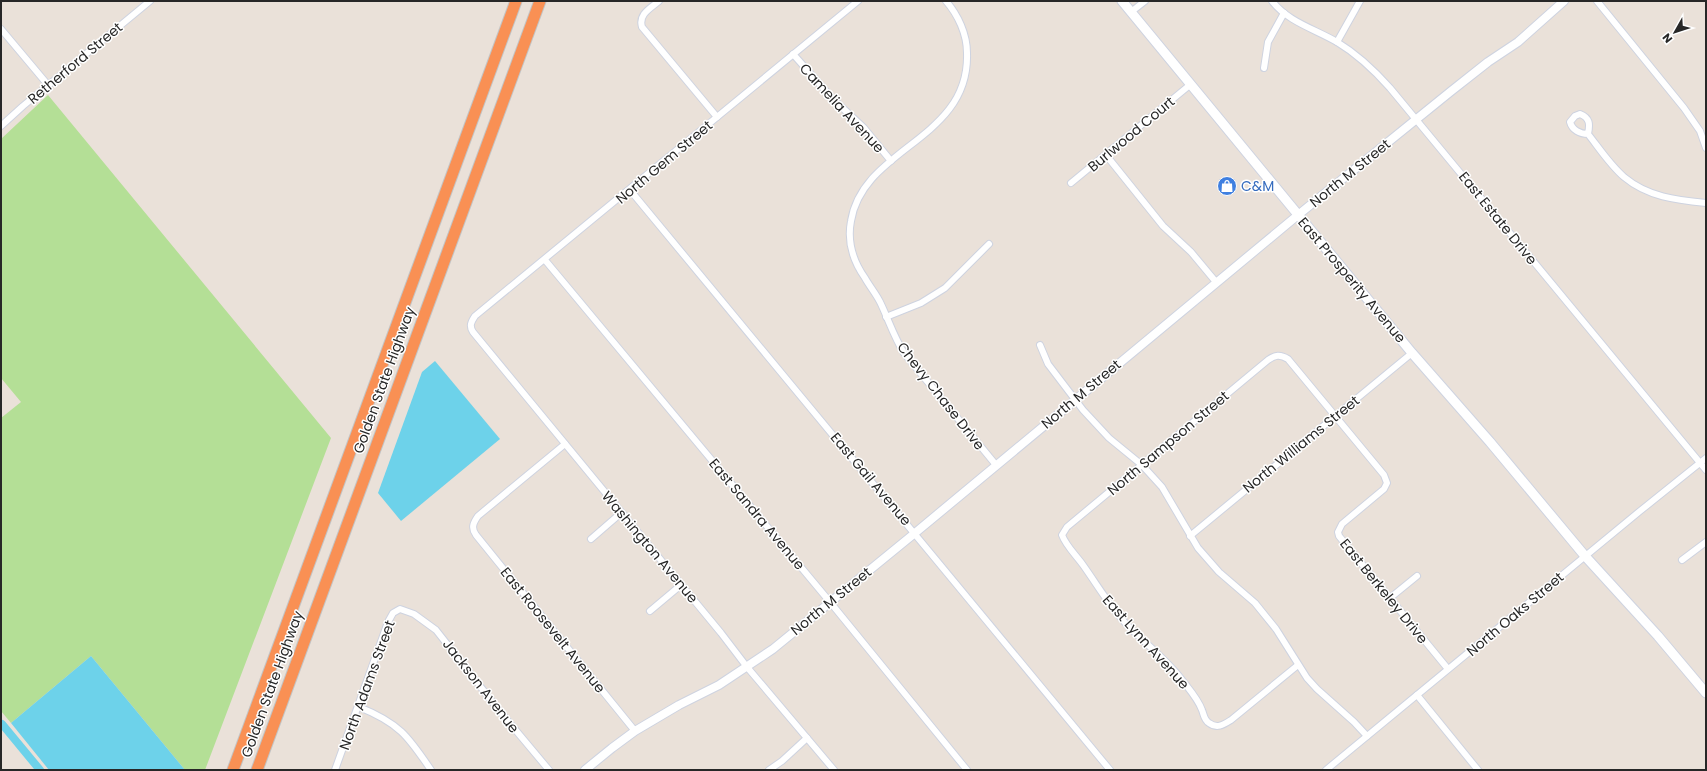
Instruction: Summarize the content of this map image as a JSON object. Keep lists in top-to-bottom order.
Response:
{
  "streets": {
    "highway": ["Golden State Highway"],
    "main road": ["East Prosperity Avenue"],
    "street": [
      "Retherford Street",
      "Camelia Avenue",
      "Burlwood Court",
      "North Gem Street",
      "North M Street",
      "East Estate Drive",
      "Chevy Chase Drive",
      "North Sampson Street",
      "North Williams Street",
      "East Gail Avenue",
      "East Sandra Avenue",
      "Washington Avenue",
      "East Berkeley Drive",
      "North Oaks Street",
      "East Roosevelt Avenue",
      "East Lynn Avenue",
      "North Adams Street",
      "Jackson Avenue"
    ]
  },
  "crossings": [
    ["Camelia Avenue", "North Gem Street"],
    ["Camelia Avenue", "Chevy Chase Drive"],
    ["Burlwood Court", "East Prosperity Avenue"],
    ["North Gem Street", "East Gail Avenue"],
    ["North Gem Street", "East Sandra Avenue"],
    ["North Gem Street", "Washington Avenue"],
    ["North M Street", "East Estate Drive"],
    ["North M Street", "East Prosperity Avenue"],
    ["North M Street", "Chevy Chase Drive"],
    ["North M Street", "East Gail Avenue"],
    ["North M Street", "East Sandra Avenue"],
    ["North M Street", "Washington Avenue"],
    ["North M Street", "East Roosevelt Avenue"],
    ["East Estate Drive", "North Oaks Street"],
    ["East Prosperity Avenue", "North Williams Street"],
    ["East Prosperity Avenue", "North Oaks Street"],
    ["North Sampson Street", "East Berkeley Drive"],
    ["North Sampson Street", "East Lynn Avenue"],
    ["North Williams Street", "East Berkeley Drive"],
    ["Washington Avenue", "East Roosevelt Avenue"],
    ["East Berkeley Drive", "North Oaks Street"],
    ["North Adams Street", "Jackson Avenue"]
  ],
  "places": {
    "shop": ["C&M"]
  },
  "north": "bottom left"
}
